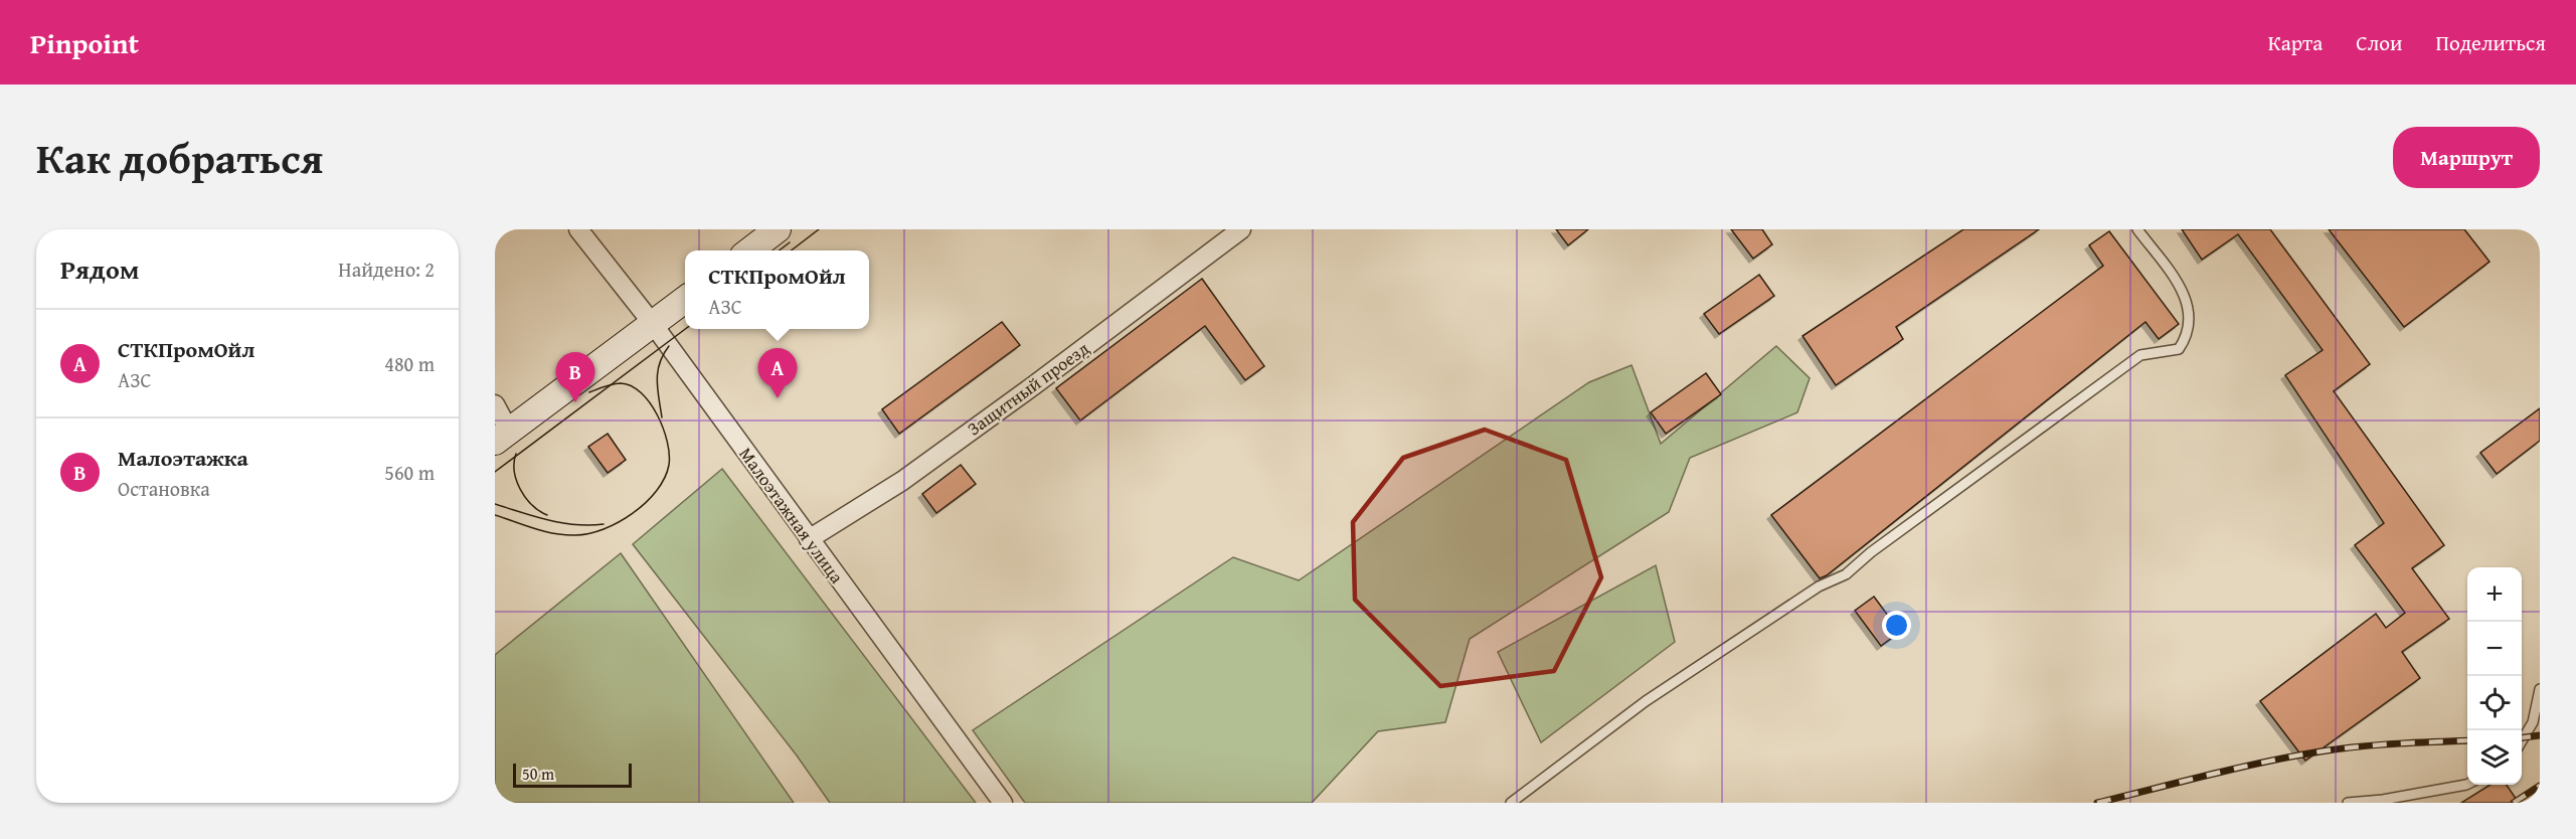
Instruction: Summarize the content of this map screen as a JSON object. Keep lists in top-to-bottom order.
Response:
{
  "streets": {
    "street": ["Защитный проезд", "Малоэтажная улица"]
  },
  "crossings": [
    ["Защитный проезд", "Малоэтажная улица"]
  ],
  "scale_bar": "50 m",
  "page": {
    "header": "Pinpoint",
    "nav": ["Карта", "Слои", "Поделиться"],
    "title": "Как добраться",
    "buttons": "Маршрут",
    "heading": ["Рядом", "Найдено: 2"],
    "popup": ["СТКПромОйл", "АЗС"],
    "list": [
      {
        "mark": "A",
        "name": "СТКПромОйл",
        "note": "АЗС",
        "value": "480 m"
      },
      {
        "mark": "B",
        "name": "Малоэтажка",
        "note": "Остановка",
        "value": "560 m"
      }
    ],
    "pins": ["A", "B"],
    "map_buttons": ["+", "−"],
    "scale": "50 m"
  }
}
